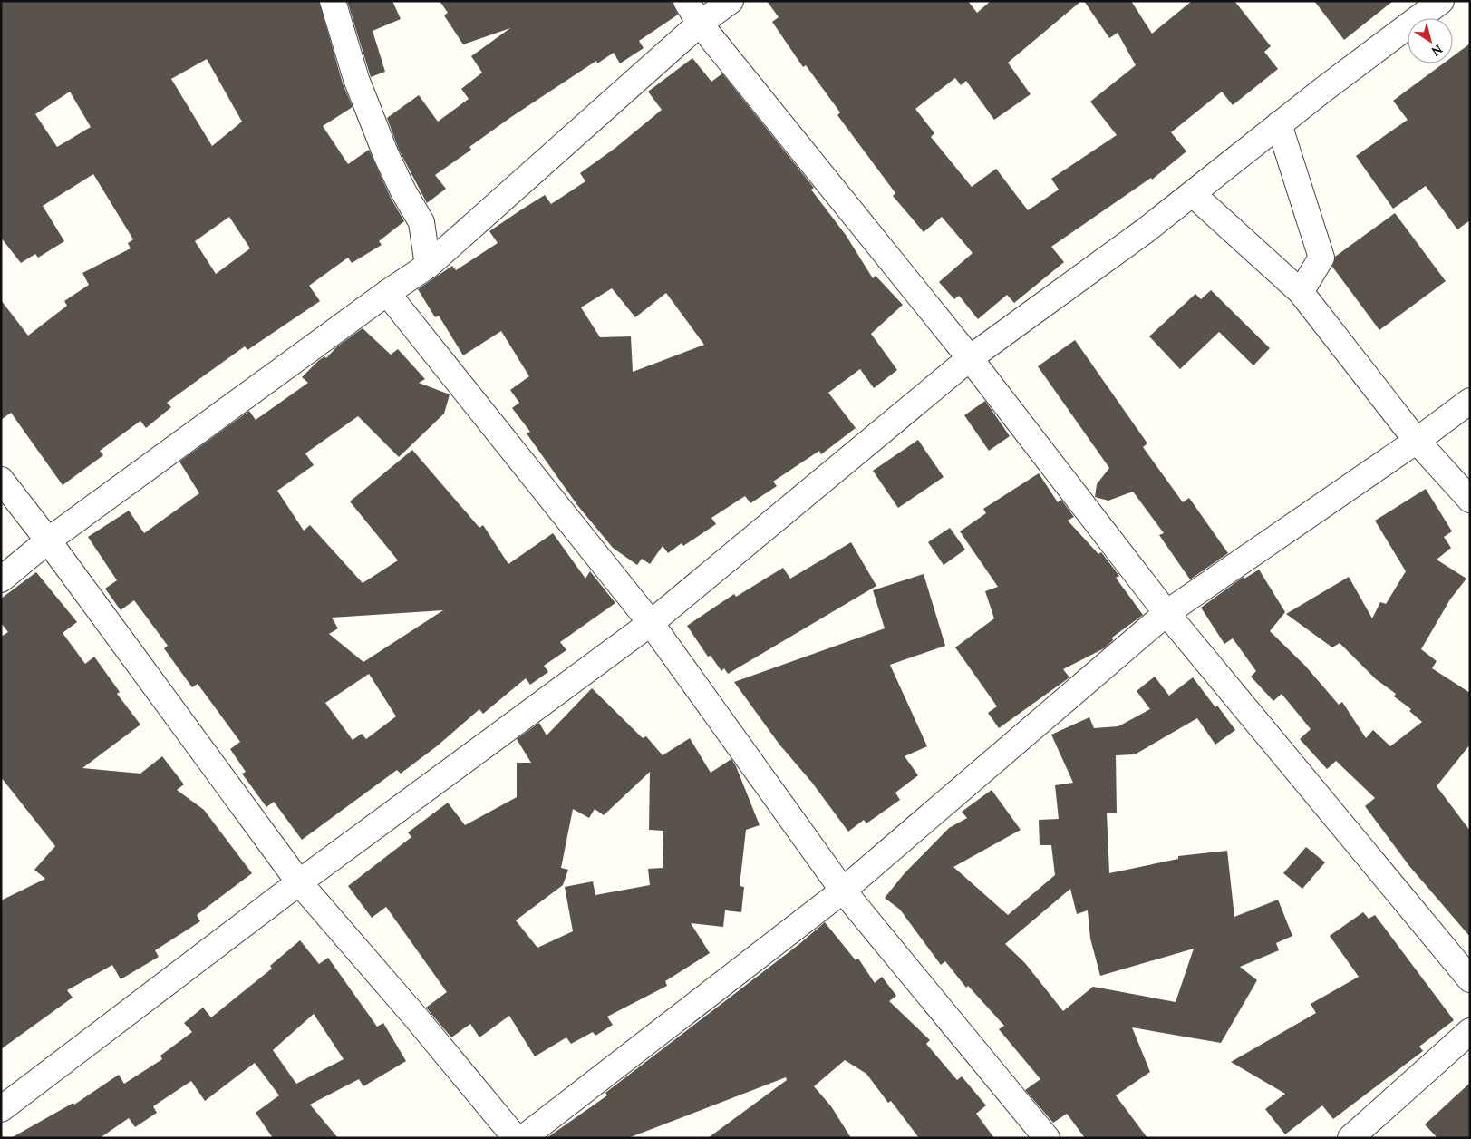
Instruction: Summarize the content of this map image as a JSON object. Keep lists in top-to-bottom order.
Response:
{
  "north": "bottom right"
}
